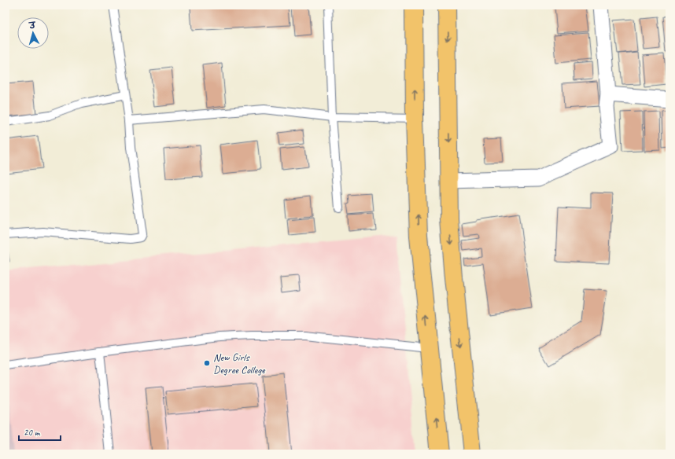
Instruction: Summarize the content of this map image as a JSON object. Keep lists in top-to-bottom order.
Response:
{
  "places": ["New Girls Degree College"],
  "scale_bar": "20 m",
  "north": "top"
}
